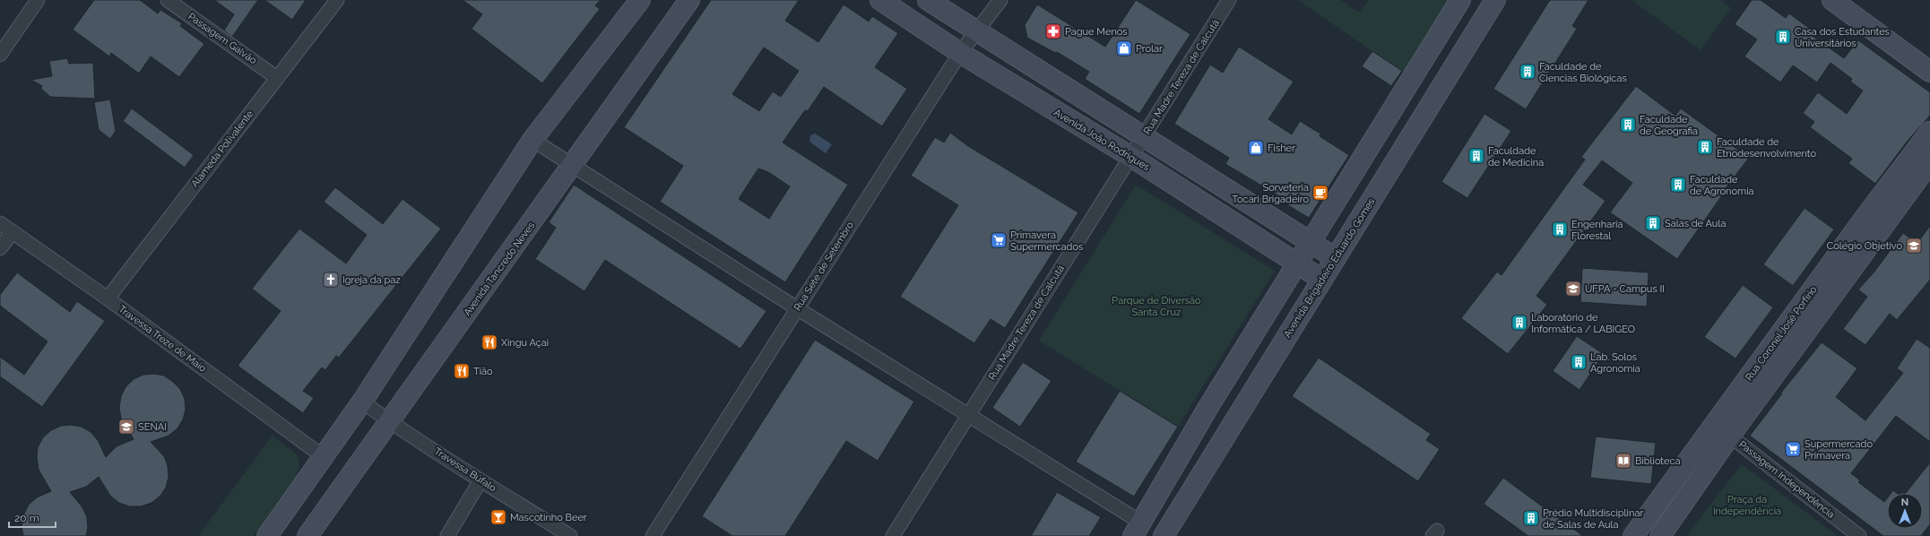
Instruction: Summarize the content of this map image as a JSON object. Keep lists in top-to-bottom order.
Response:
{
  "streets": {
    "street": [
      "Passagem Galvão",
      "Rua Madre Tereza de Calcutá",
      "Avenida João Rodrigues",
      "Alameda Polivalente",
      "Rua Sete de Setembro",
      "Avenida Brigadeiro Eduardo Gomes",
      "Avenida Tancredo Neves",
      "Rua Coronel José Porfírio",
      "Travessa Treze de Maio",
      "Travessa Búfalo",
      "Passagem Independência"
    ]
  },
  "crossings": [
    ["Passagem Galvão", "Alameda Polivalente"],
    ["Rua Madre Tereza de Calcutá", "Avenida João Rodrigues"],
    ["Avenida João Rodrigues", "Rua Sete de Setembro"],
    ["Avenida João Rodrigues", "Avenida Brigadeiro Eduardo Gomes"],
    ["Alameda Polivalente", "Travessa Treze de Maio"],
    ["Avenida Tancredo Neves", "Travessa Búfalo"],
    ["Rua Coronel José Porfírio", "Passagem Independência"]
  ],
  "parks": ["Parque de Diversão Santa Cruz", "Praça da Independência"],
  "places": {
    "pharmacy": ["Pague Menos"],
    "building": [
      "Casa dos Estudantes Universitários",
      "Faculdade de Ciencias Biológicas",
      "Faculdade de Geografia",
      "Faculdade de Etnodesenvolvimento",
      "Faculdade de Medicina",
      "Faculdade de Agronomia",
      "Salas de Aula",
      "Engenharia Florestal",
      "Laboratório de Informática / LABIGEO",
      "Lab. Solos Agronomia",
      "Prédio Multidisciplinar de Salas de Aula"
    ],
    "shop": ["Prolar", "Fisher"],
    "cafe": ["Sorveteria Tocari Brigadeiro"],
    "supermarket": ["Primavera Supermercados", "Supermercado Primavera"],
    "school or university": ["Colégio Objetivo", "UFPA - Campus II", "SENAI"],
    "church": ["Igreja da paz"],
    "restaurant": ["Xingu Açai", "Tião"],
    "library": ["Biblioteca"],
    "bar": ["Mascotinho Beer"]
  },
  "scale_bar": "20 m",
  "north": "top"
}
